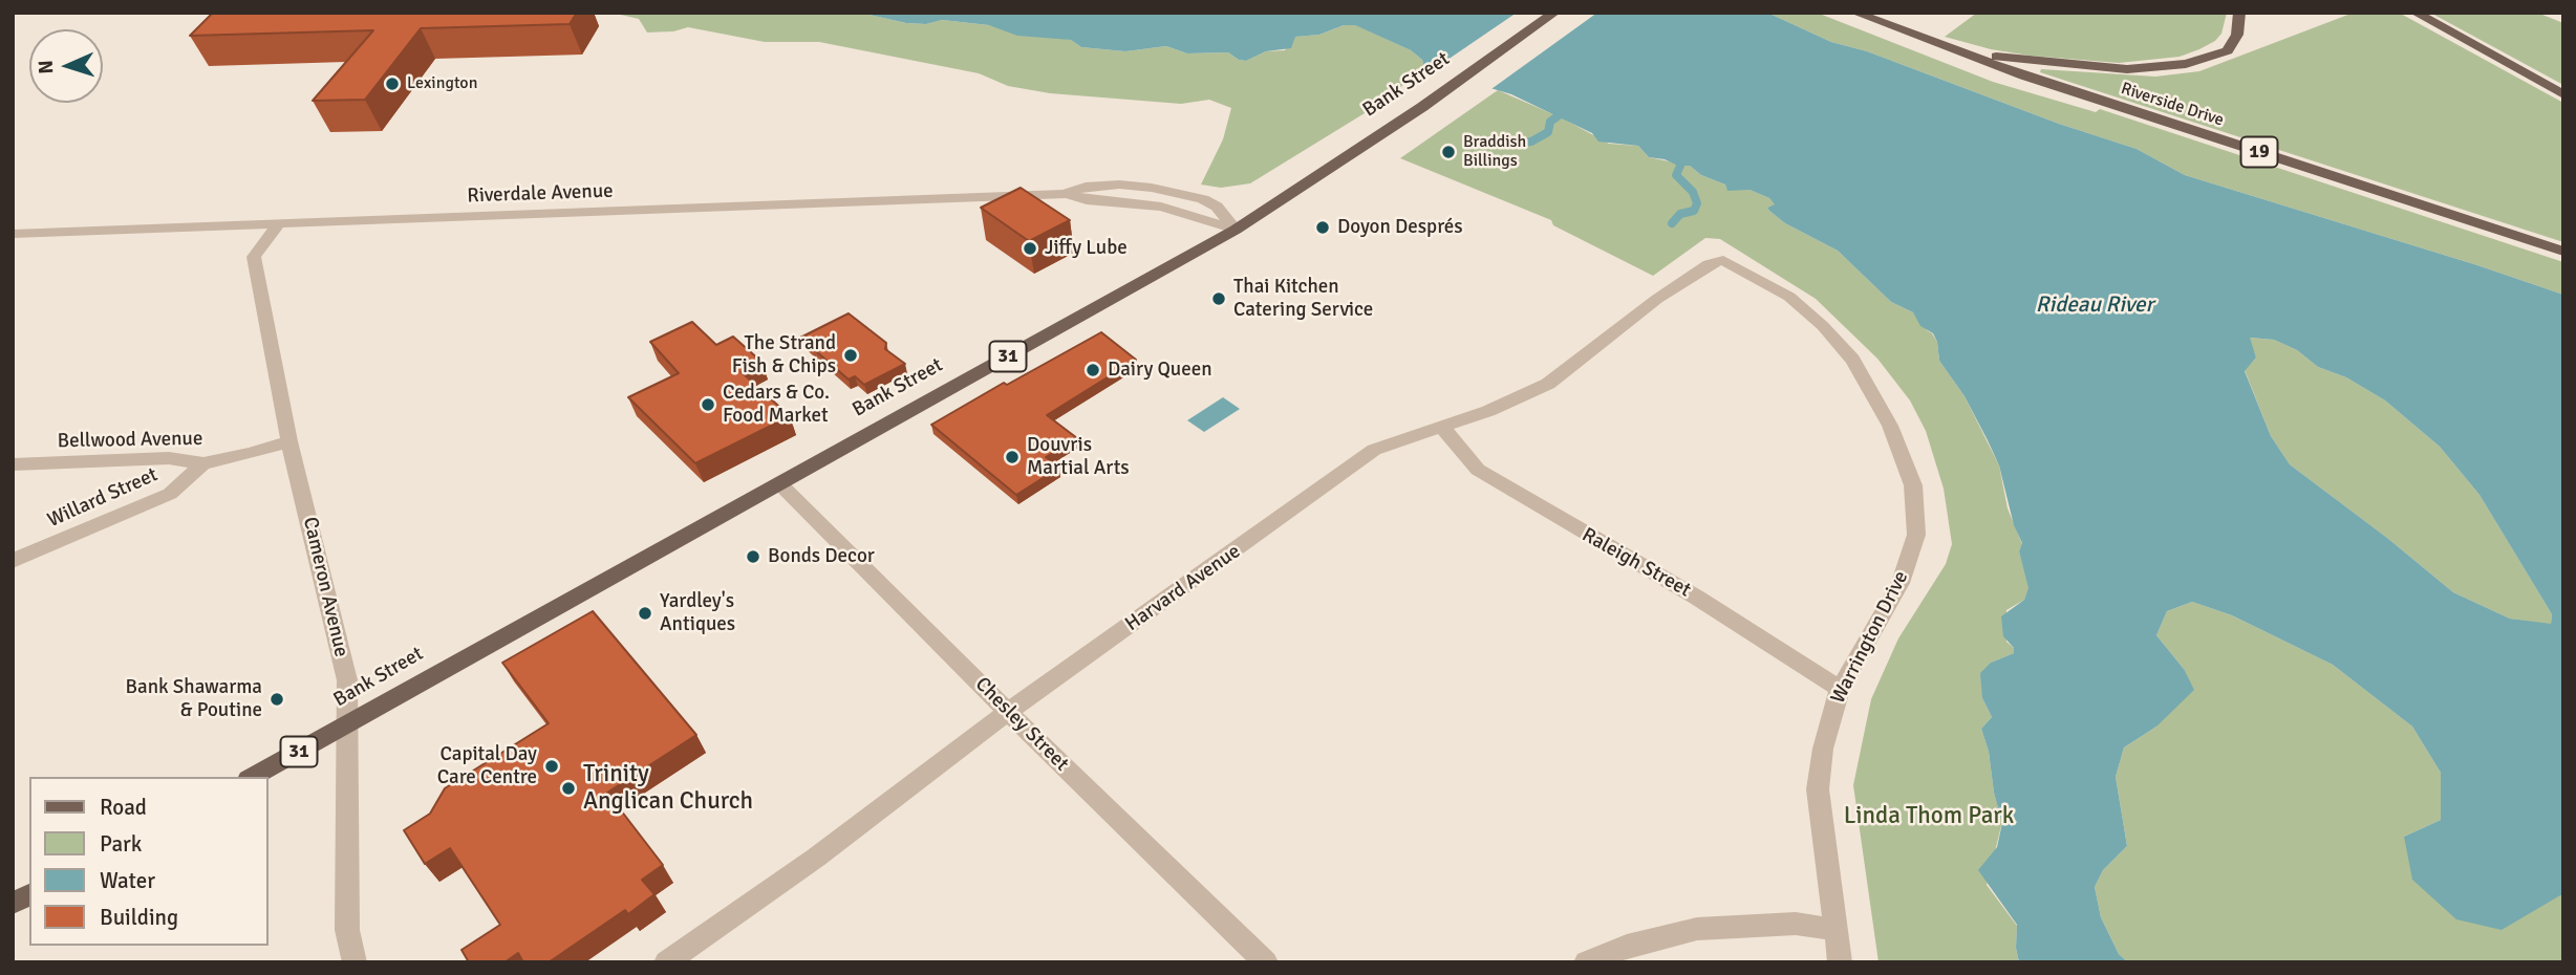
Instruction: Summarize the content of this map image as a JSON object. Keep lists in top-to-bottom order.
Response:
{
  "streets": {
    "main road": [
      "Bank Street",
      "Riverside Drive",
      "19",
      "31"
    ],
    "street": [
      "Riverdale Avenue",
      "Bellwood Avenue",
      "Willard Street",
      "Raleigh Street",
      "Cameron Avenue",
      "Harvard Avenue",
      "Warrington Drive",
      "Chesley Street"
    ]
  },
  "crossings": [
    ["Bank Street", "Riverdale Avenue"],
    ["Bank Street", "Cameron Avenue"],
    ["Bank Street", "Chesley Street"],
    ["Riverdale Avenue", "Cameron Avenue"],
    ["Bellwood Avenue", "Willard Street"],
    ["Bellwood Avenue", "Cameron Avenue"],
    ["Raleigh Street", "Harvard Avenue"],
    ["Raleigh Street", "Warrington Drive"],
    ["Harvard Avenue", "Warrington Drive"],
    ["Harvard Avenue", "Chesley Street"]
  ],
  "water": ["Rideau River"],
  "parks": ["Linda Thom Park"],
  "places": [
    "Lexington",
    "Braddish Billings",
    "Doyon Després",
    "Jiffy Lube",
    "Thai Kitchen Catering Service",
    "The Strand Fish & Chips",
    "Dairy Queen",
    "Cedars & Co. Food Market",
    "Douvris Martial Arts",
    "Bonds Decor",
    "Yardley's Antiques",
    "Bank Shawarma & Poutine",
    "Capital Day Care Centre",
    "Trinity Anglican Church"
  ],
  "legend": [
    "Road",
    "Park",
    "Water",
    "Building"
  ],
  "north": "left"
}
